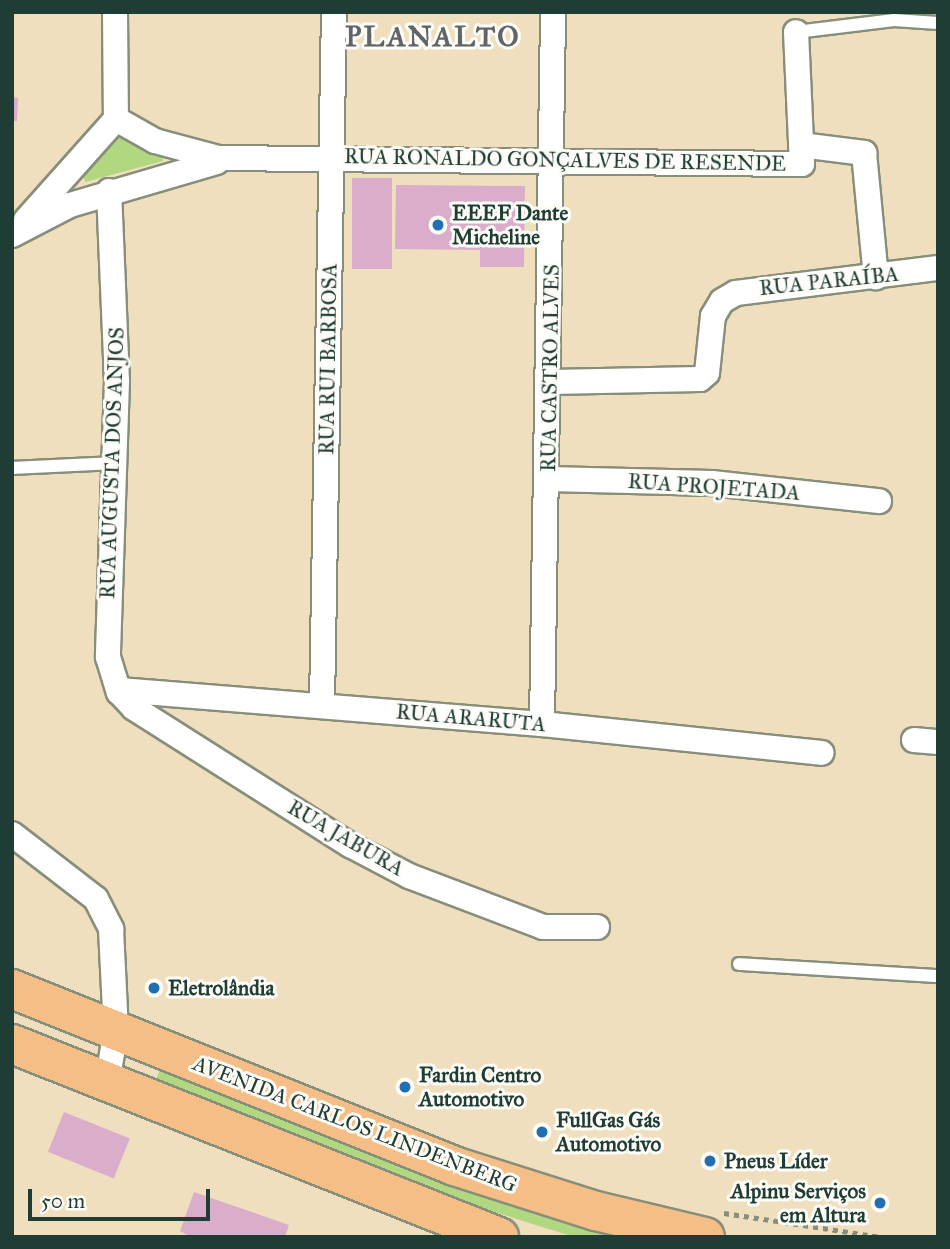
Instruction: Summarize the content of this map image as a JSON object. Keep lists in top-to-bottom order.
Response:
{
  "streets": {
    "main road": ["AVENIDA CARLOS LINDENBERG"],
    "street": [
      "RUA RONALDO GONÇALVES DE RESENDE",
      "RUA PARAÍBA",
      "RUA RUI BARBOSA",
      "RUA CASTRO ALVES",
      "RUA AUGUSTA DOS ANJOS",
      "RUA PROJETADA",
      "RUA ARARUTA",
      "RUA JABURA"
    ]
  },
  "crossings": [
    ["RUA RONALDO GONÇALVES DE RESENDE", "RUA RUI BARBOSA"],
    ["RUA RONALDO GONÇALVES DE RESENDE", "RUA CASTRO ALVES"],
    ["RUA RONALDO GONÇALVES DE RESENDE", "RUA AUGUSTA DOS ANJOS"],
    ["RUA PARAÍBA", "RUA CASTRO ALVES"],
    ["RUA RUI BARBOSA", "RUA ARARUTA"],
    ["RUA CASTRO ALVES", "RUA PROJETADA"],
    ["RUA CASTRO ALVES", "RUA ARARUTA"],
    ["RUA AUGUSTA DOS ANJOS", "RUA ARARUTA"],
    ["RUA AUGUSTA DOS ANJOS", "RUA JABURA"],
    ["RUA ARARUTA", "RUA JABURA"]
  ],
  "districts": ["PLANALTO"],
  "places": [
    "EEEF Dante Micheline",
    "Eletrolândia",
    "Fardin Centro Automotivo",
    "FullGas Gás Automotivo",
    "Pneus Líder",
    "Alpinu Serviços em Altura"
  ],
  "scale_bar": "50 m"
}
